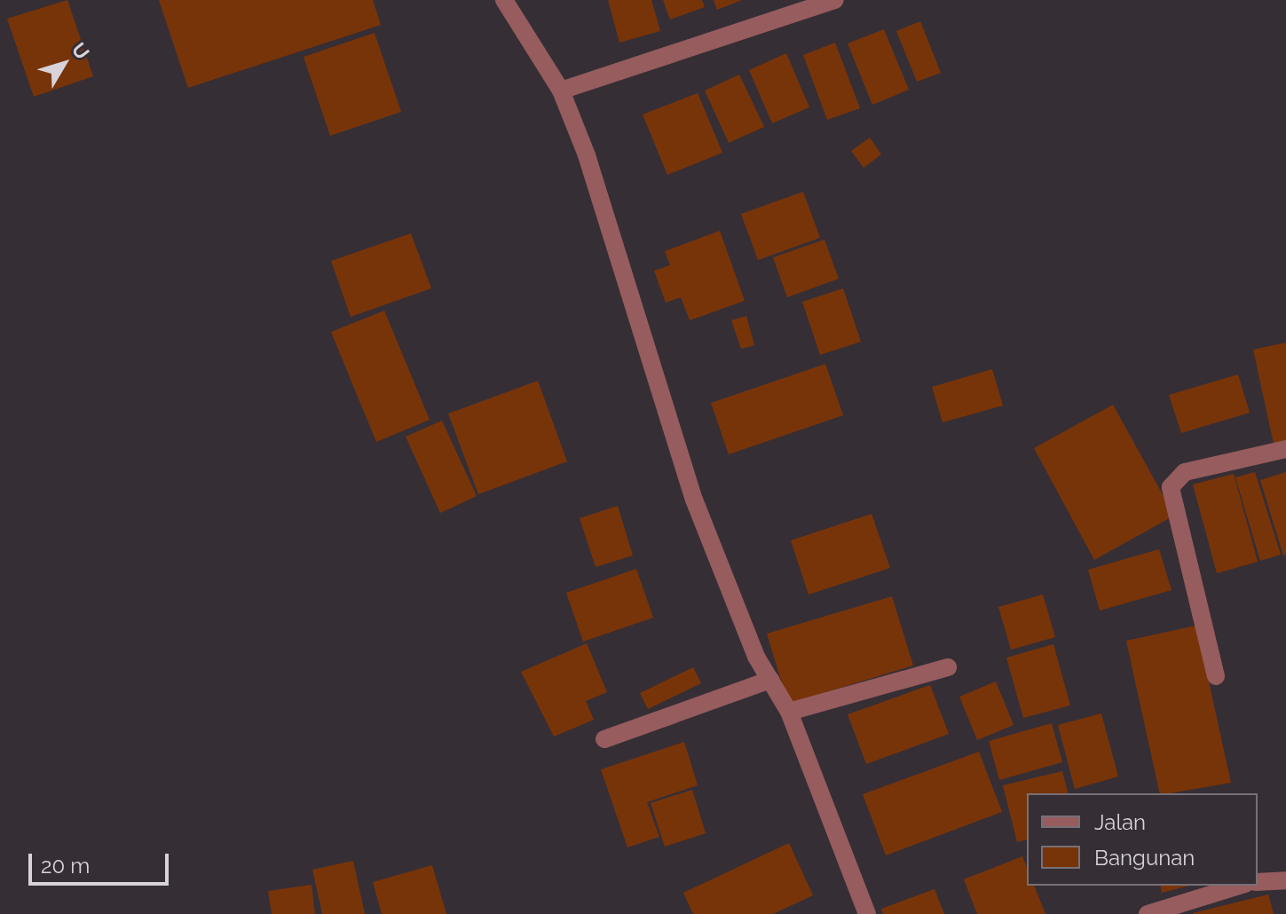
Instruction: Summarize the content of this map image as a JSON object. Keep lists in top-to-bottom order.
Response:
{
  "legend": ["Jalan", "Bangunan"],
  "scale_bar": "20 m",
  "north": "top right"
}
